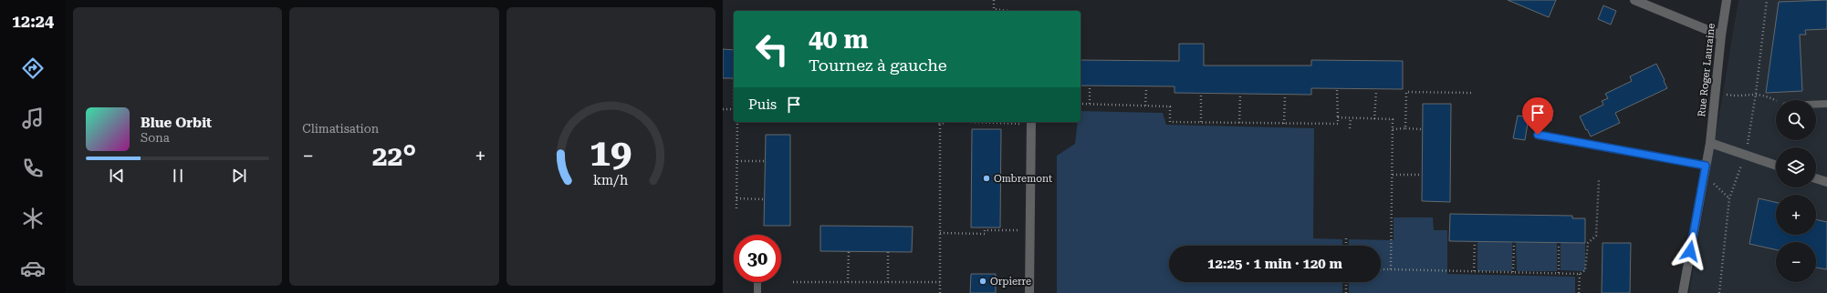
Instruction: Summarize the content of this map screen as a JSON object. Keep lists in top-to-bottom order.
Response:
{
  "streets": {
    "street": ["Rue Roger Lauraine"]
  },
  "places": ["Ombremont", "Orpierre"],
  "page": {
    "tabs": "12:24",
    "tile": "Climatisation",
    "turn": ["40 m", "Tournez à gauche"],
    "then": "Puis",
    "map_buttons": ["+", "−"],
    "song": ["Blue Orbit", "Sona"],
    "heat": ["−", "22°", "+"],
    "limit": "30",
    "trip": "12:25 · 1 min · 120 m",
    "gauge": ["19", "km/h"]
  }
}
